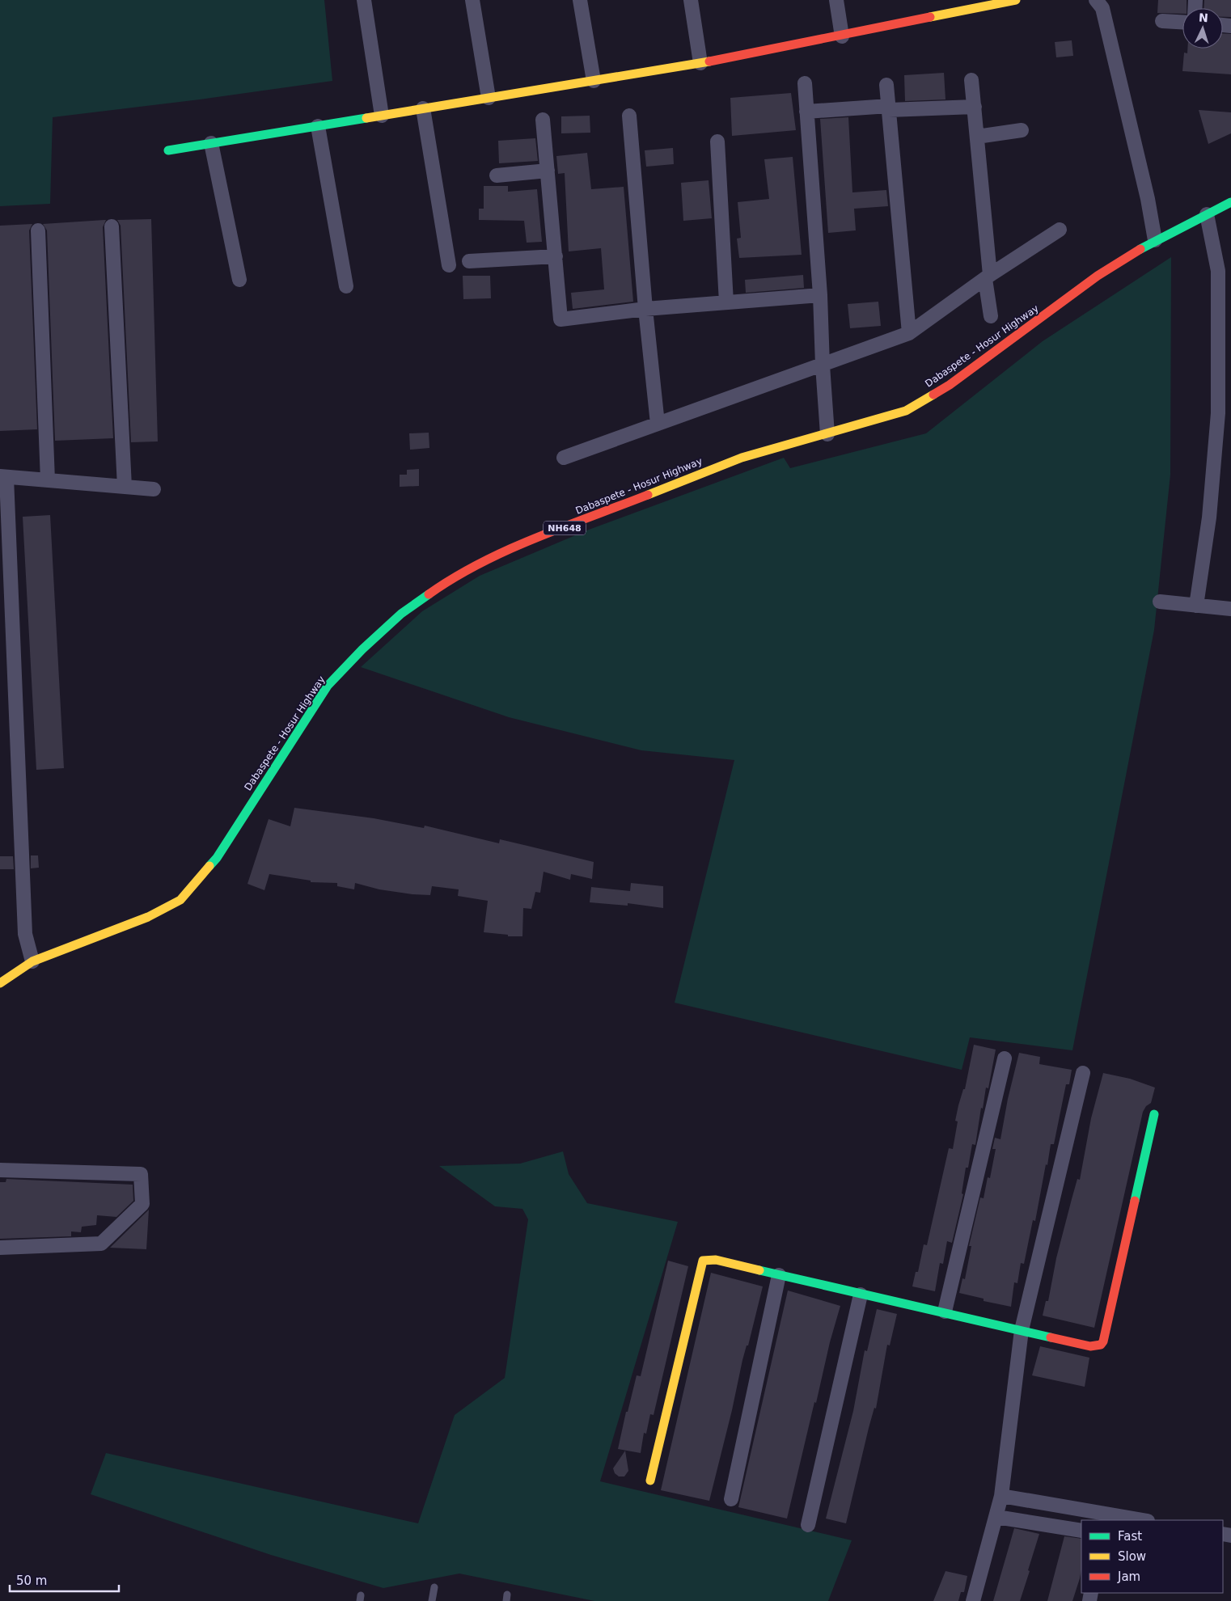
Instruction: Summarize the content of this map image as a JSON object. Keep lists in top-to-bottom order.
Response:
{
  "streets": {
    "main road": ["Dabaspete - Hosur Highway", "NH648"]
  },
  "legend": ["Fast", "Slow", "Jam"],
  "scale_bar": "50 m",
  "north": "top"
}
